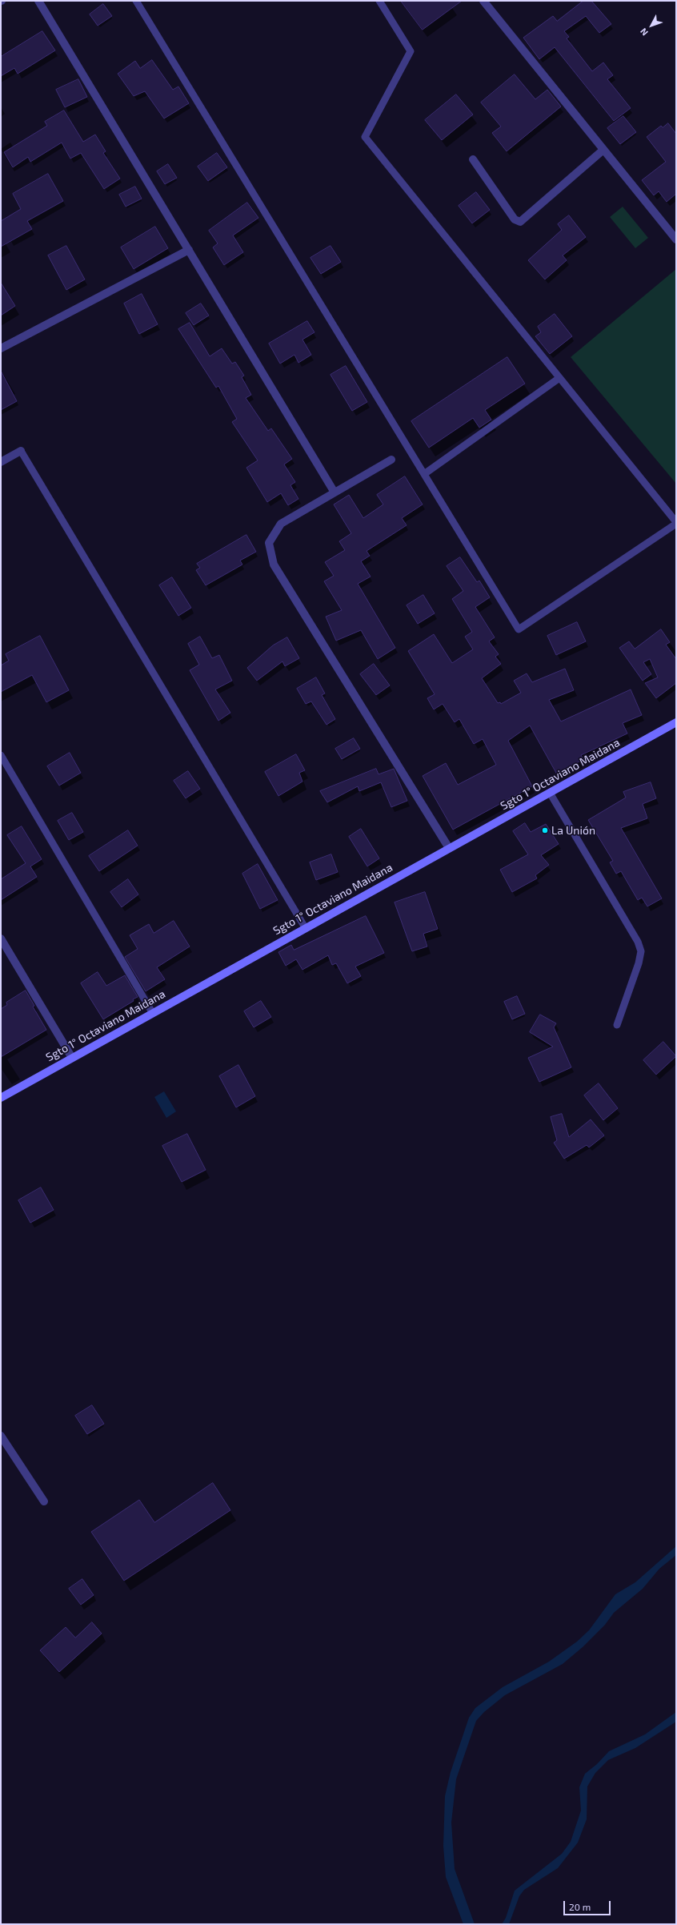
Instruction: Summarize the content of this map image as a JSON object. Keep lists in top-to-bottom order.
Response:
{
  "streets": {
    "main road": ["Sgto 1° Octaviano Maidana"]
  },
  "places": ["La Unión"],
  "scale_bar": "20 m",
  "north": "bottom left"
}
